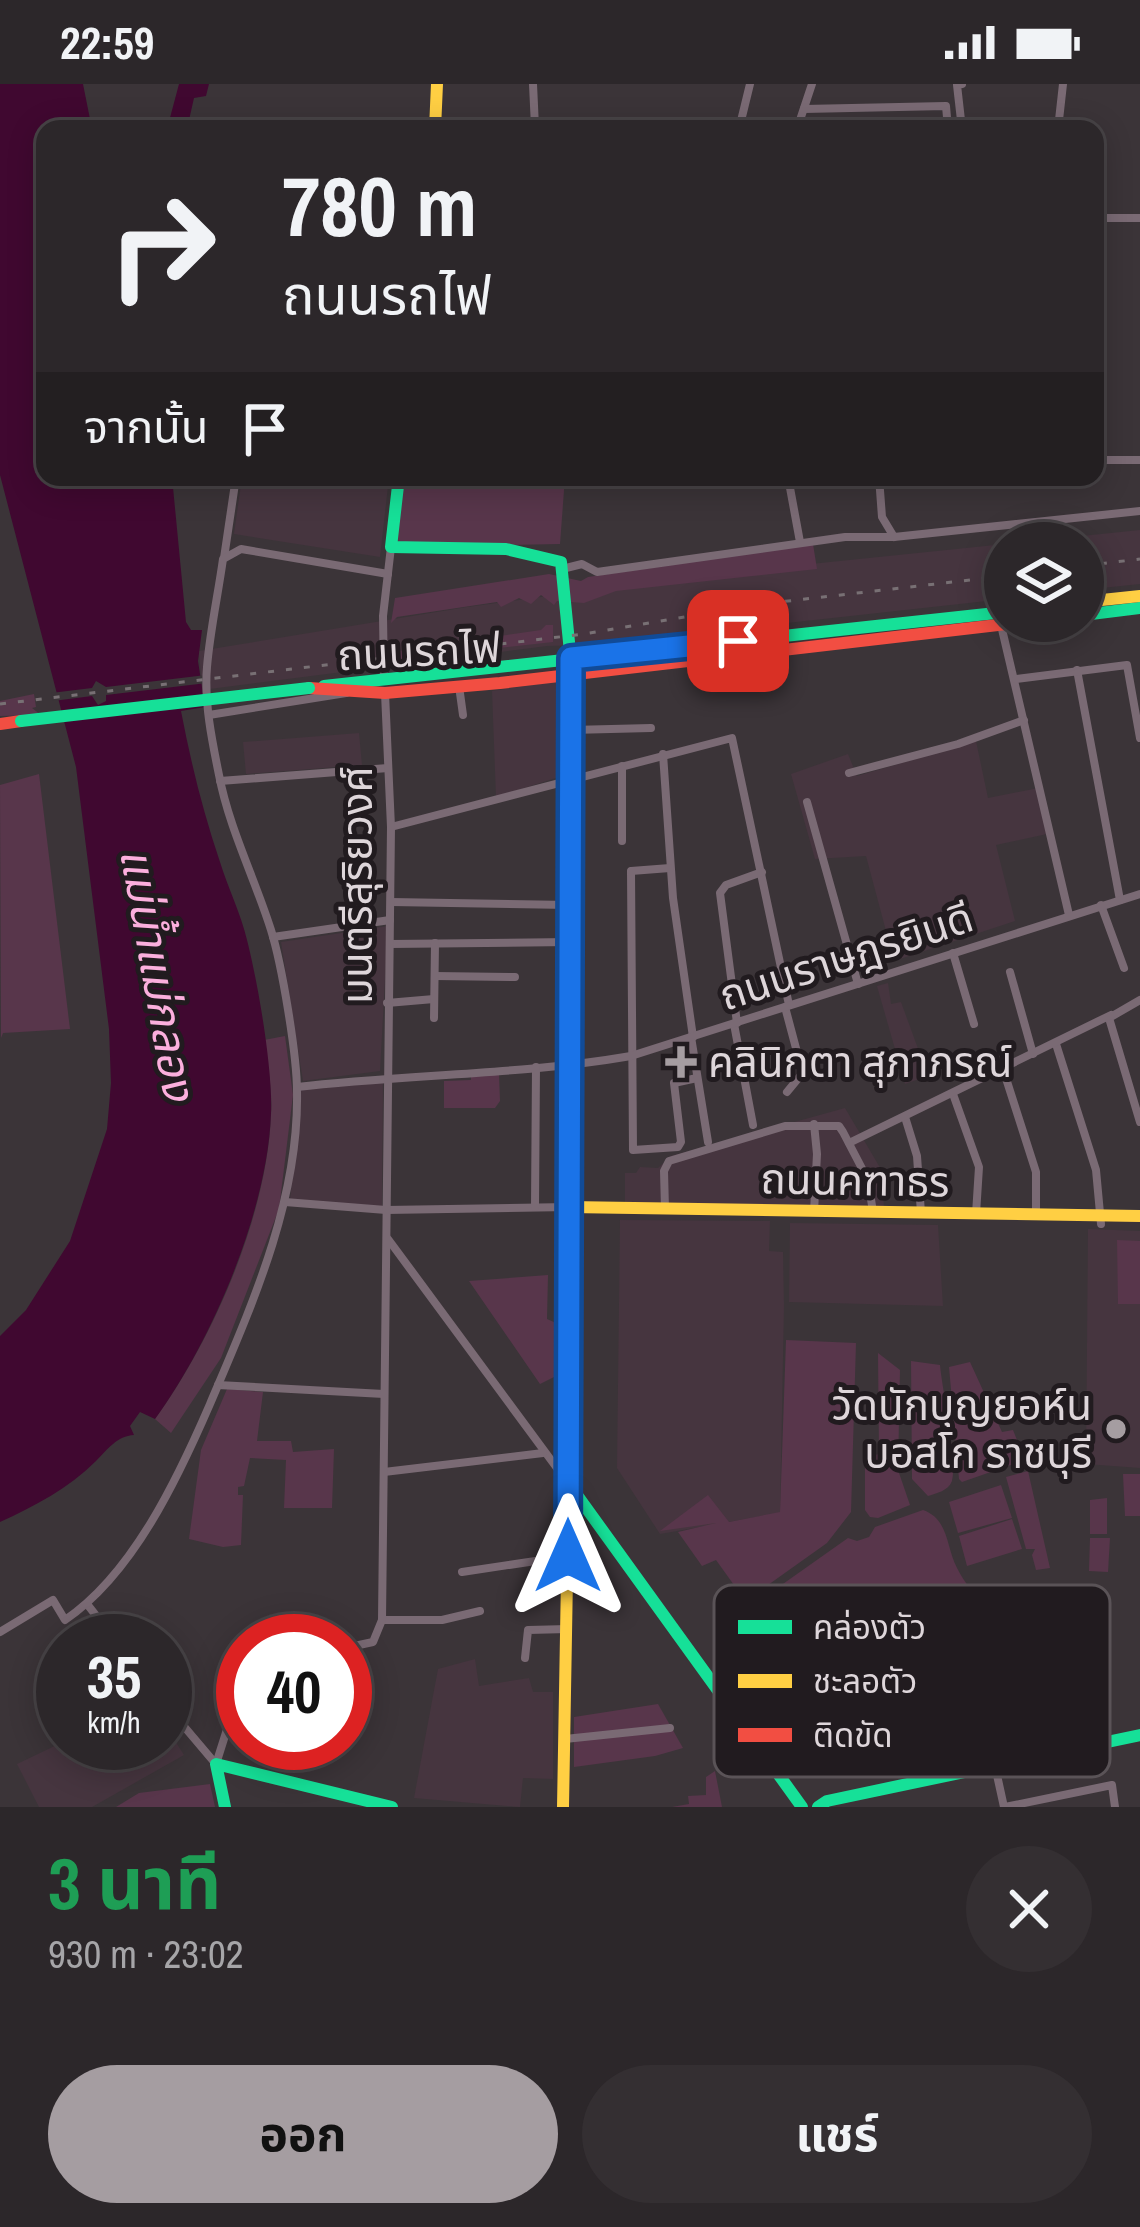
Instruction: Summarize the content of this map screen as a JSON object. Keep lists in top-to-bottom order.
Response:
{
  "streets": {
    "main road": ["ถนนรถไฟ", "ถนนคฑาธร"],
    "street": ["มนตรีสุริยวงศ์", "ถนนราษฎรยินดี"]
  },
  "crossings": [
    ["ถนนรถไฟ", "มนตรีสุริยวงศ์"],
    ["มนตรีสุริยวงศ์", "ถนนราษฎรยินดี"]
  ],
  "water": ["แม่น้ำแม่กลอง"],
  "places": {
    "health": ["คลินิกตา สุภาภรณ์"],
    "other": ["วัดนักบุญยอห์น บอสโก ราชบุรี"]
  },
  "legend": ["คล่องตัว", "ชะลอตัว", "ติดขัด"],
  "page": {
    "status": "22:59",
    "turn": ["780 m", "ถนนรถไฟ"],
    "then": "จากนั้น",
    "speed": "35 km/h",
    "limit": "40",
    "heading": ["3 นาที", "930 m · 23:02"],
    "buttons": ["ออก", "แชร์"]
  }
}
